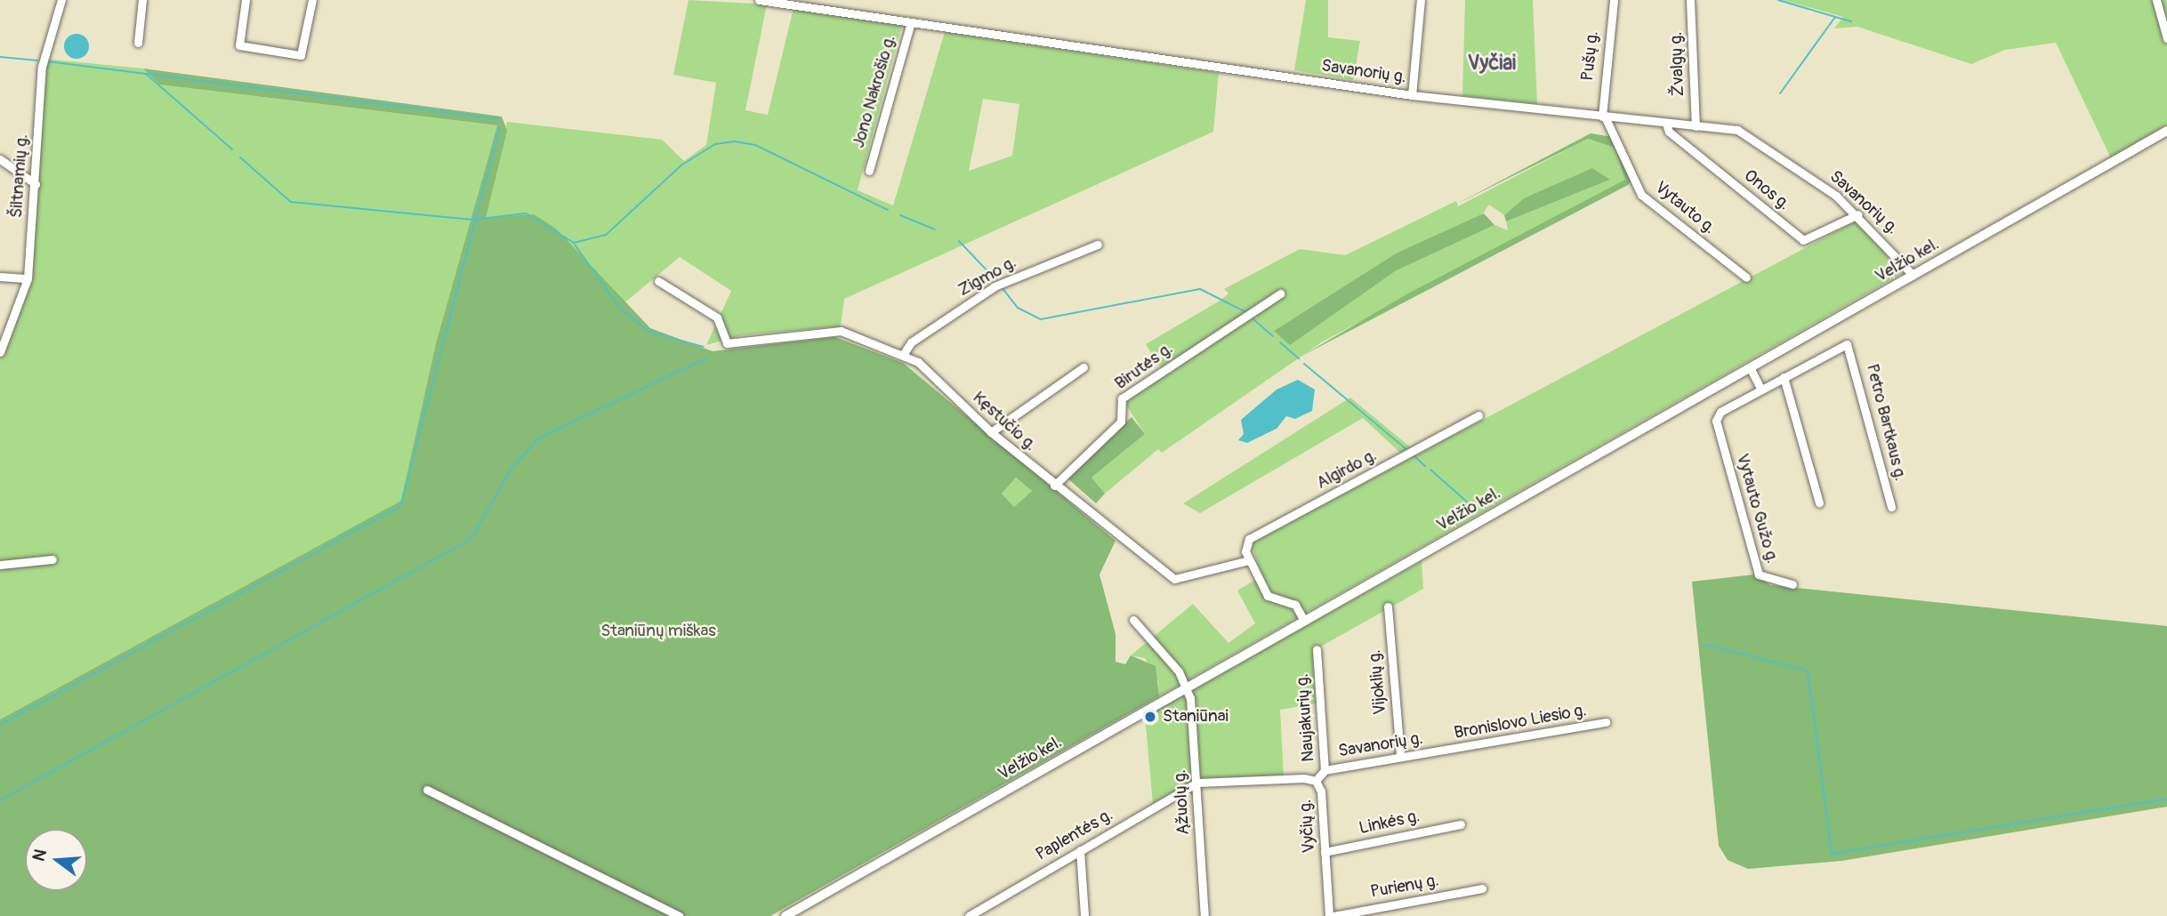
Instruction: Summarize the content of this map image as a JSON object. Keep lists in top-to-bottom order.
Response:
{
  "streets": {
    "main road": ["Velžio kel."],
    "street": [
      "Pušų g.",
      "Žvalgų g.",
      "Savanorių g.",
      "Jono Nakrošio g.",
      "Šiltnamių g.",
      "Onos g.",
      "Vytauto g.",
      "Zigmo g.",
      "Birutės g.",
      "Kęstučio g.",
      "Petro Bartkaus g.",
      "Algirdo g.",
      "Vytauto Gužo g.",
      "Vijoklių g.",
      "Naujakurių g.",
      "Bronislovo Liesio g.",
      "Ąžuolų g.",
      "Linkės g.",
      "Vyčių g.",
      "Paplentės g.",
      "Purienų g."
    ]
  },
  "crossings": [
    ["Pušų g.", "Savanorių g."],
    ["Pušų g.", "Vytauto g."],
    ["Žvalgų g.", "Savanorių g."],
    ["Savanorių g.", "Jono Nakrošio g."],
    ["Savanorių g.", "Onos g."],
    ["Savanorių g.", "Vytauto g."],
    ["Savanorių g.", "Velžio kel."],
    ["Savanorių g.", "Vijoklių g."],
    ["Savanorių g.", "Naujakurių g."],
    ["Savanorių g.", "Bronislovo Liesio g."],
    ["Velžio kel.", "Ąžuolų g."],
    ["Zigmo g.", "Kęstučio g."],
    ["Birutės g.", "Kęstučio g."],
    ["Kęstučio g.", "Algirdo g."],
    ["Naujakurių g.", "Vyčių g."],
    ["Ąžuolų g.", "Vyčių g."],
    ["Ąžuolų g.", "Paplentės g."],
    ["Linkės g.", "Vyčių g."],
    ["Vyčių g.", "Paplentės g."],
    ["Vyčių g.", "Purienų g."]
  ],
  "districts": ["Vyčiai"],
  "parks": ["Staniūnų miškas"],
  "places": ["Staniūnai"],
  "north": "left"
}
